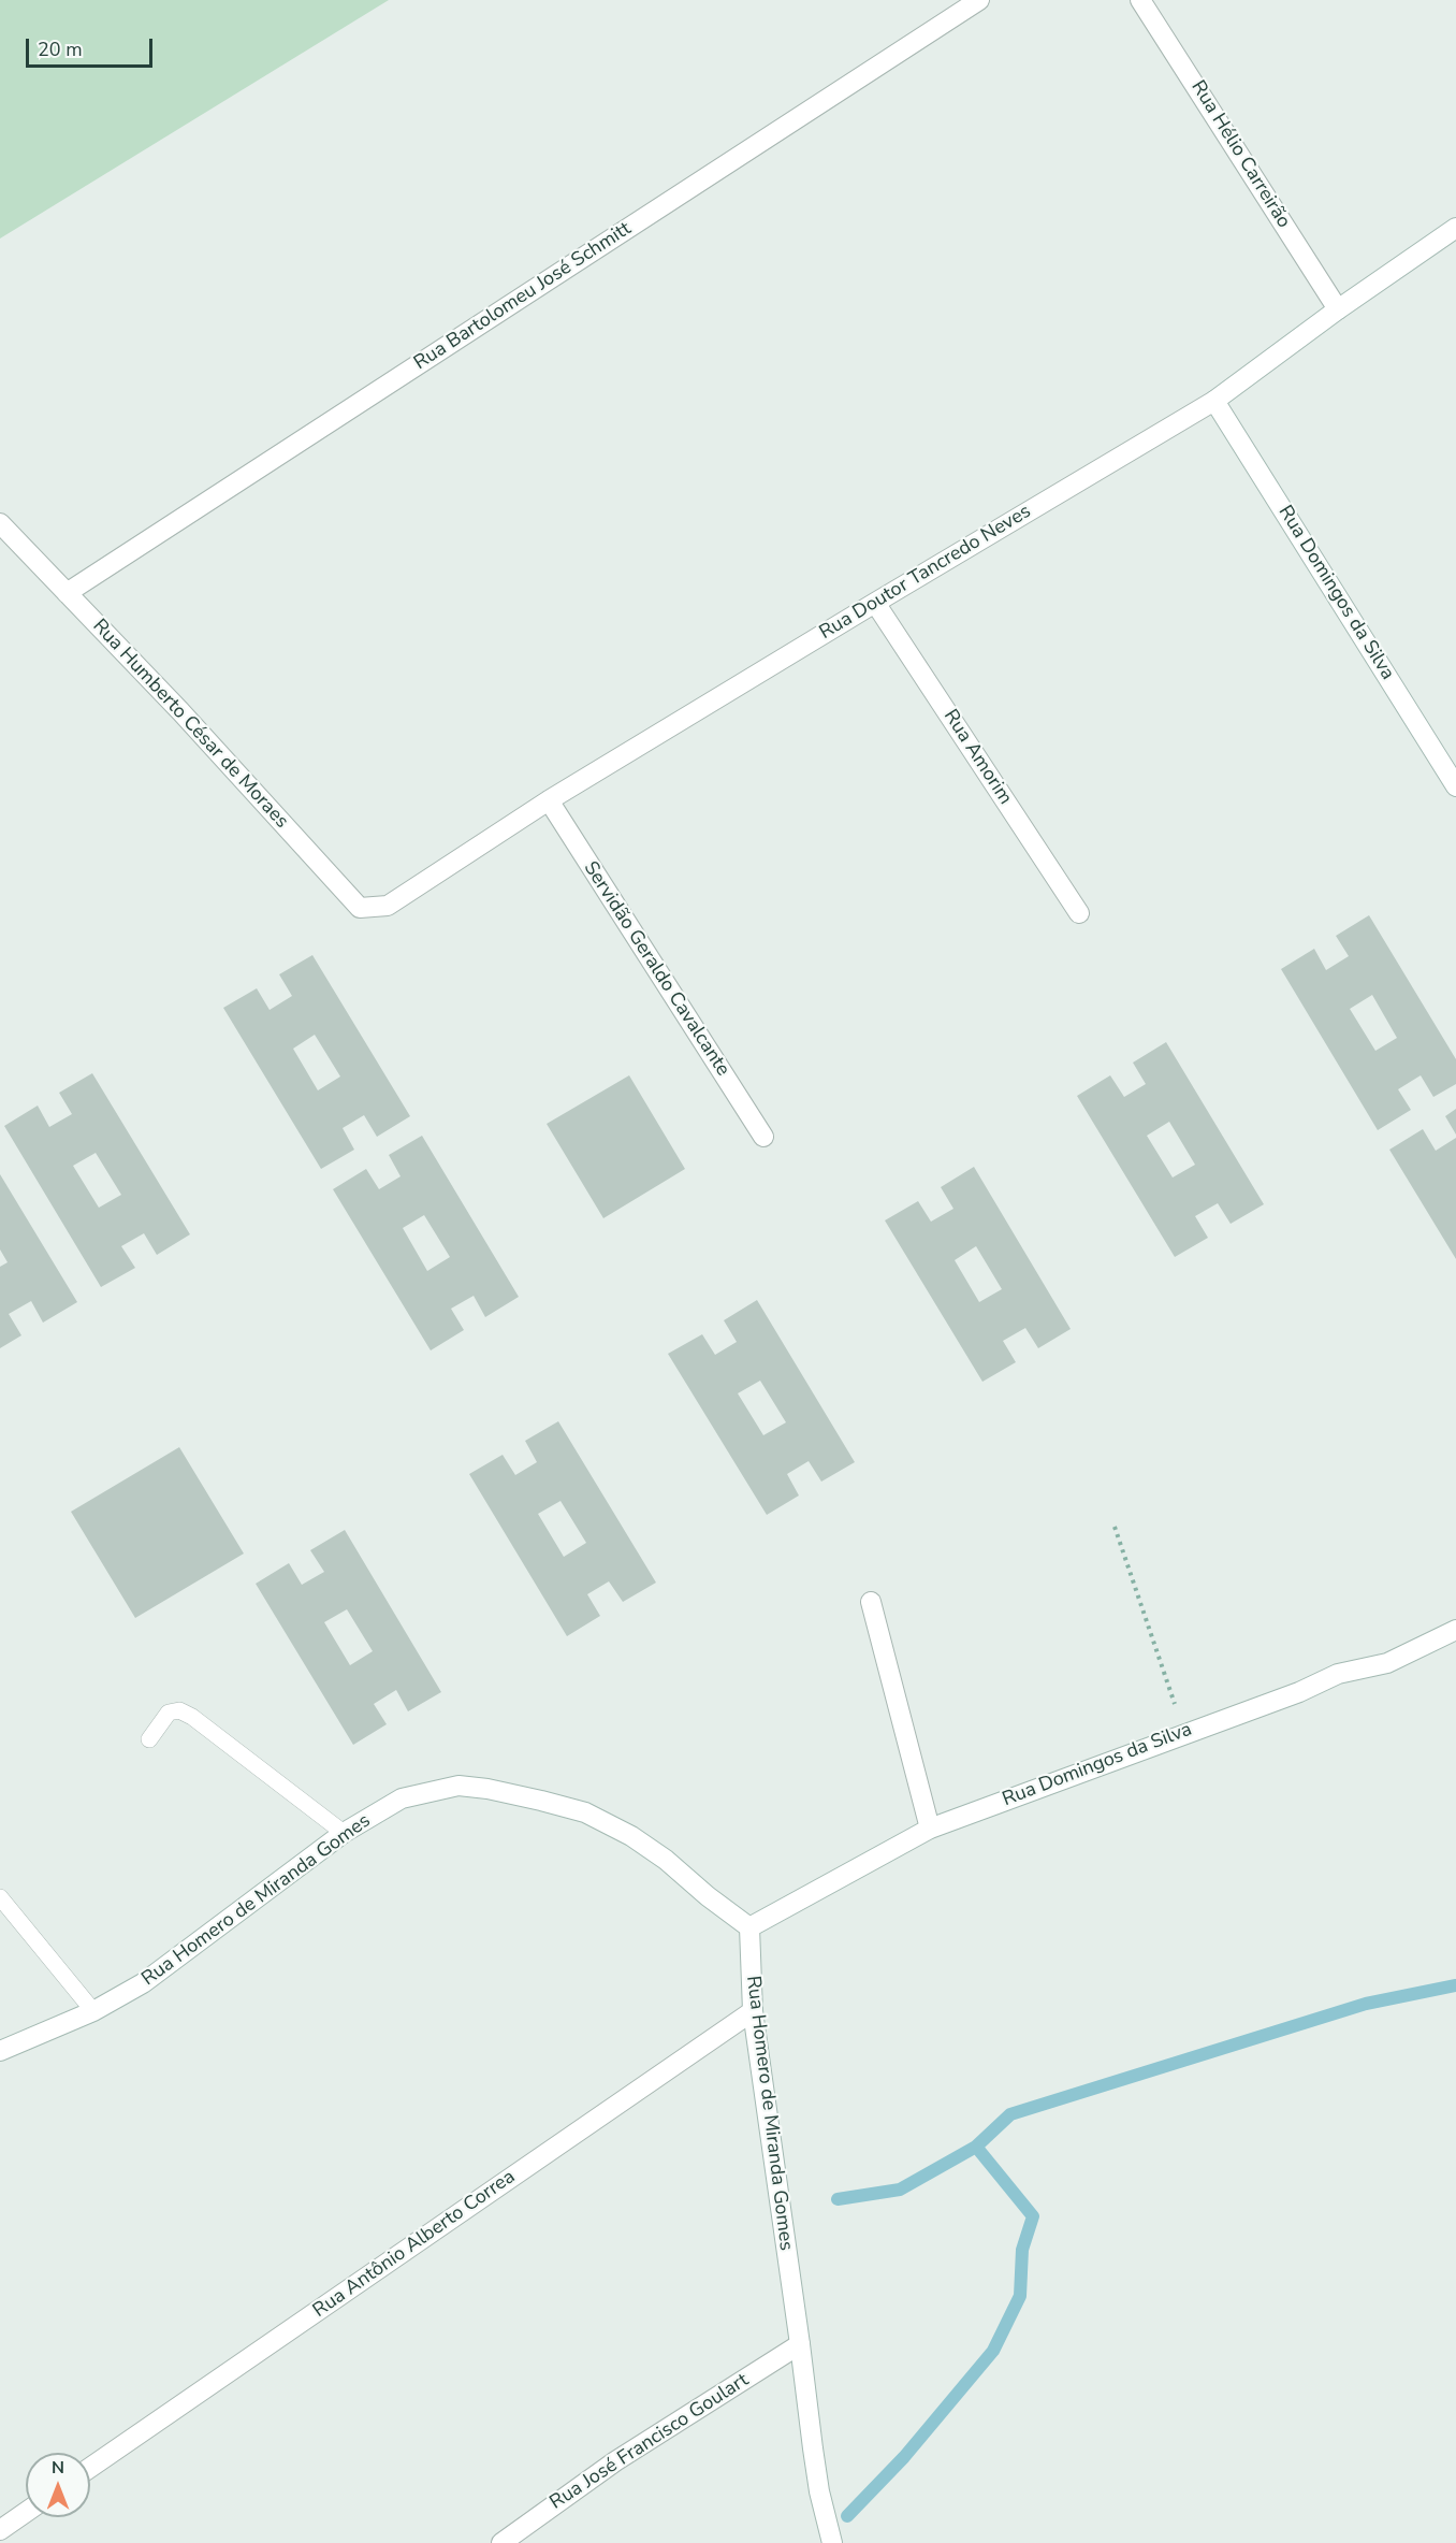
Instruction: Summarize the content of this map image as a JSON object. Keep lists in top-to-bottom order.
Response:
{
  "streets": {
    "street": [
      "Rua Hélio Carreirão",
      "Rua Bartolomeu José Schmitt",
      "Rua Doutor Tancredo Neves",
      "Rua Domingos da Silva",
      "Rua Humberto César de Moraes",
      "Rua Amorim",
      "Servidão Geraldo Cavalcante",
      "Rua Homero de Miranda Gomes",
      "Rua Antônio Alberto Correa",
      "Rua José Francisco Goulart"
    ]
  },
  "crossings": [
    ["Rua Hélio Carreirão", "Rua Doutor Tancredo Neves"],
    ["Rua Bartolomeu José Schmitt", "Rua Humberto César de Moraes"],
    ["Rua Doutor Tancredo Neves", "Rua Domingos da Silva"],
    ["Rua Doutor Tancredo Neves", "Rua Humberto César de Moraes"],
    ["Rua Doutor Tancredo Neves", "Rua Amorim"],
    ["Rua Doutor Tancredo Neves", "Servidão Geraldo Cavalcante"],
    ["Rua Domingos da Silva", "Rua Homero de Miranda Gomes"],
    ["Rua Homero de Miranda Gomes", "Rua Antônio Alberto Correa"],
    ["Rua Homero de Miranda Gomes", "Rua José Francisco Goulart"]
  ],
  "scale_bar": "20 m",
  "north": "top"
}
